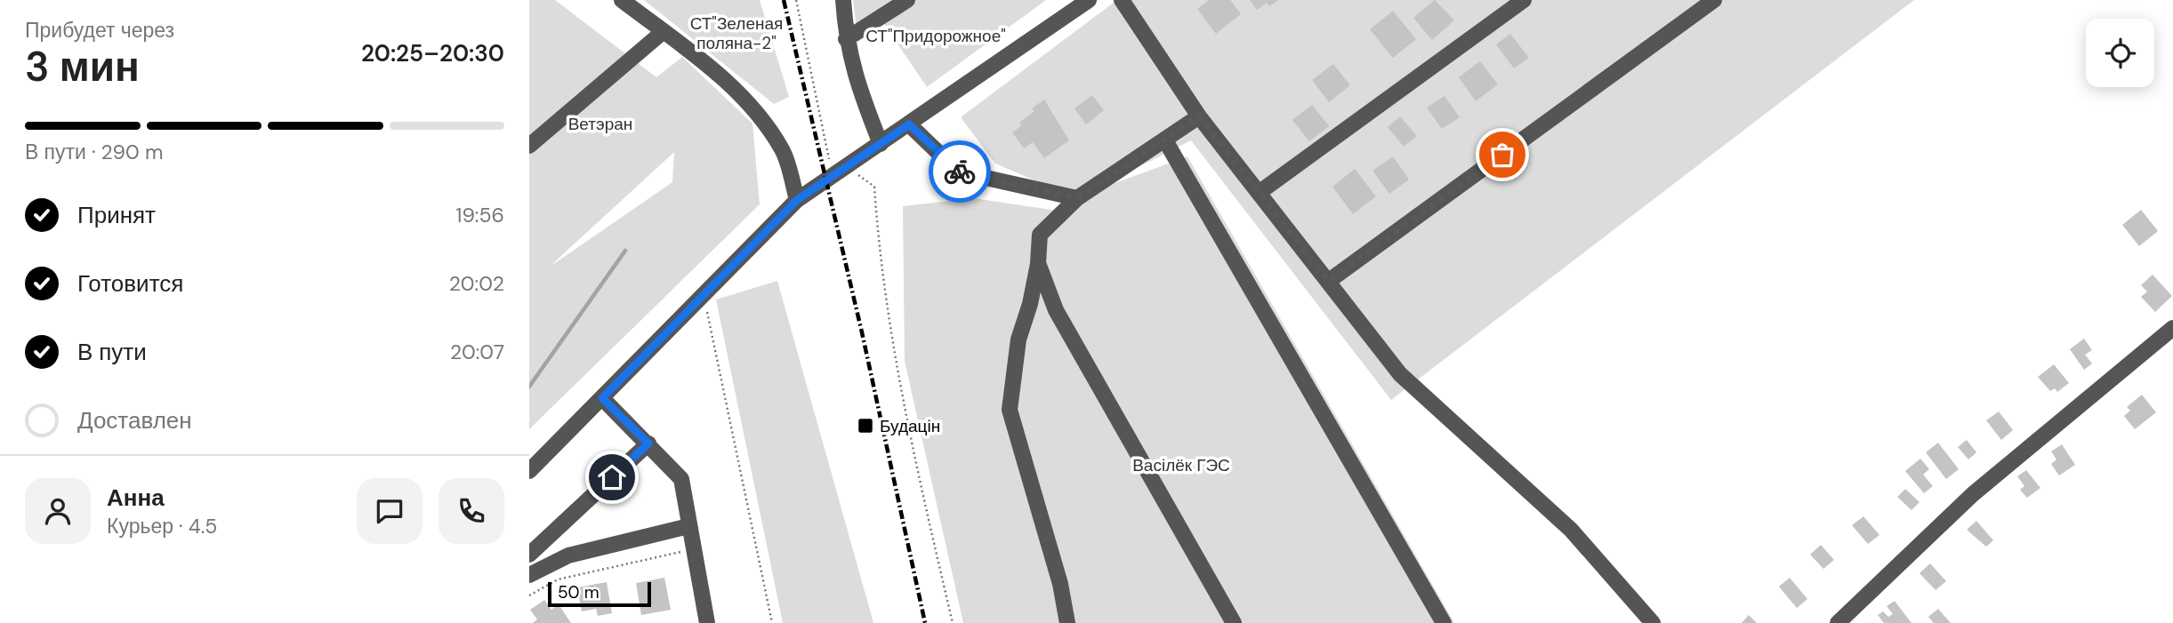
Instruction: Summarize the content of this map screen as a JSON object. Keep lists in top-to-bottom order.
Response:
{
  "parks": [
    "СТ\"Зеленая поляна-2\"",
    "СТ\"Придорожное\"",
    "Ветэран",
    "Васілёк ГЭС"
  ],
  "places": {
    "transit": ["Будацін"]
  },
  "scale_bar": "50 m",
  "page": {
    "heading": ["3 мин", "Прибудет через", "20:25–20:30"],
    "panel": ["Анна", "Курьер · 4.5"],
    "bar": "В пути · 290 m",
    "list": [
      ["Принят", "19:56"],
      ["Готовится", "20:02"],
      ["В пути", "20:07"],
      "Доставлен"
    ],
    "scale": "50 m"
  }
}
